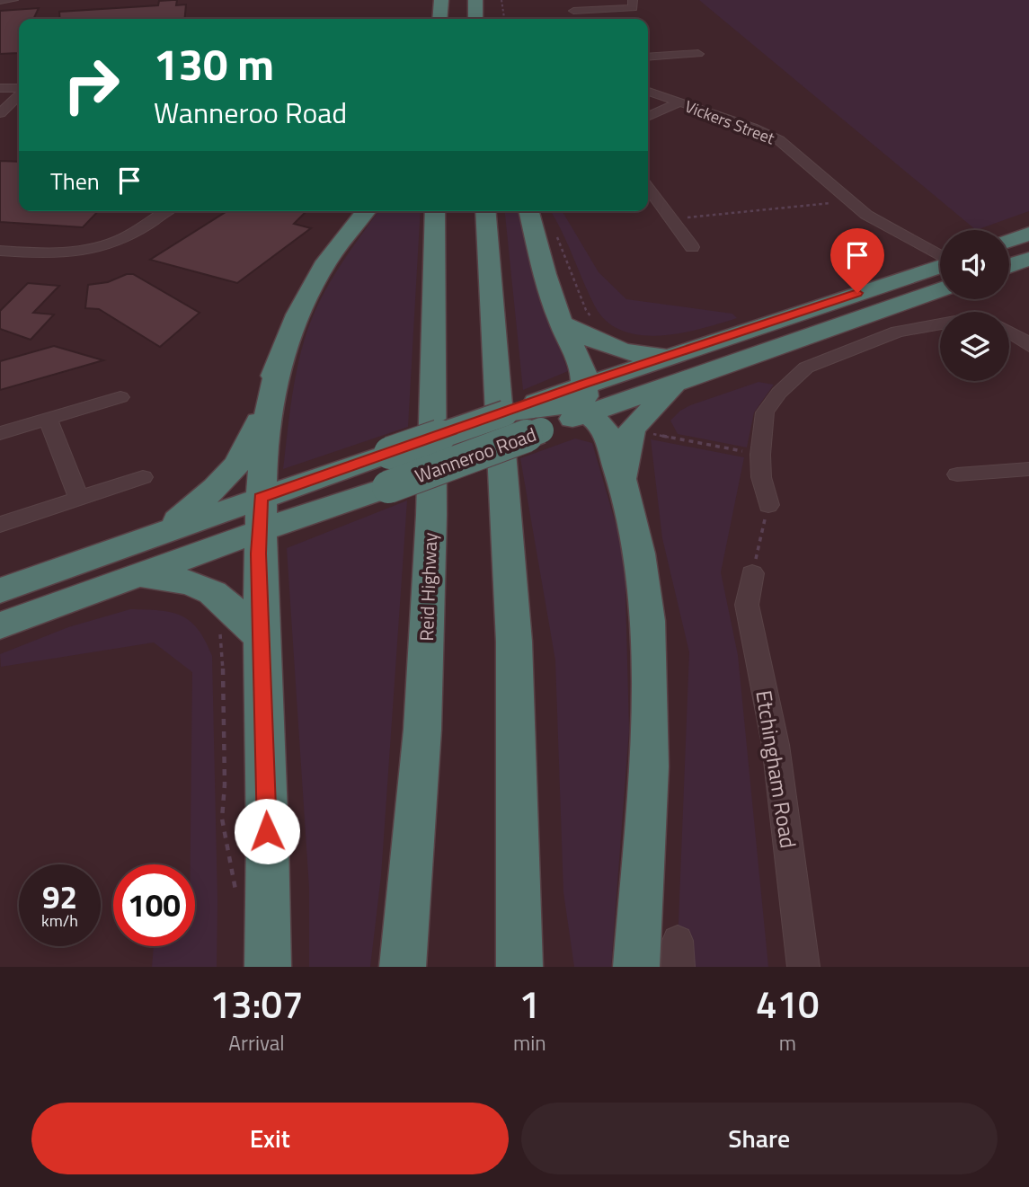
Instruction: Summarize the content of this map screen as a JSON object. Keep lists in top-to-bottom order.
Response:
{
  "streets": {
    "highway": ["Wanneroo Road", "Reid Highway"],
    "street": ["Vickers Street", "Etchingham Road"]
  },
  "page": {
    "turn": ["130 m", "Wanneroo Road"],
    "then": "Then",
    "speed": "92 km/h",
    "limit": "100",
    "eta": [
      "13:07",
      "Arrival",
      "1",
      "min",
      "410",
      "m"
    ],
    "buttons": ["Exit", "Share"]
  }
}
